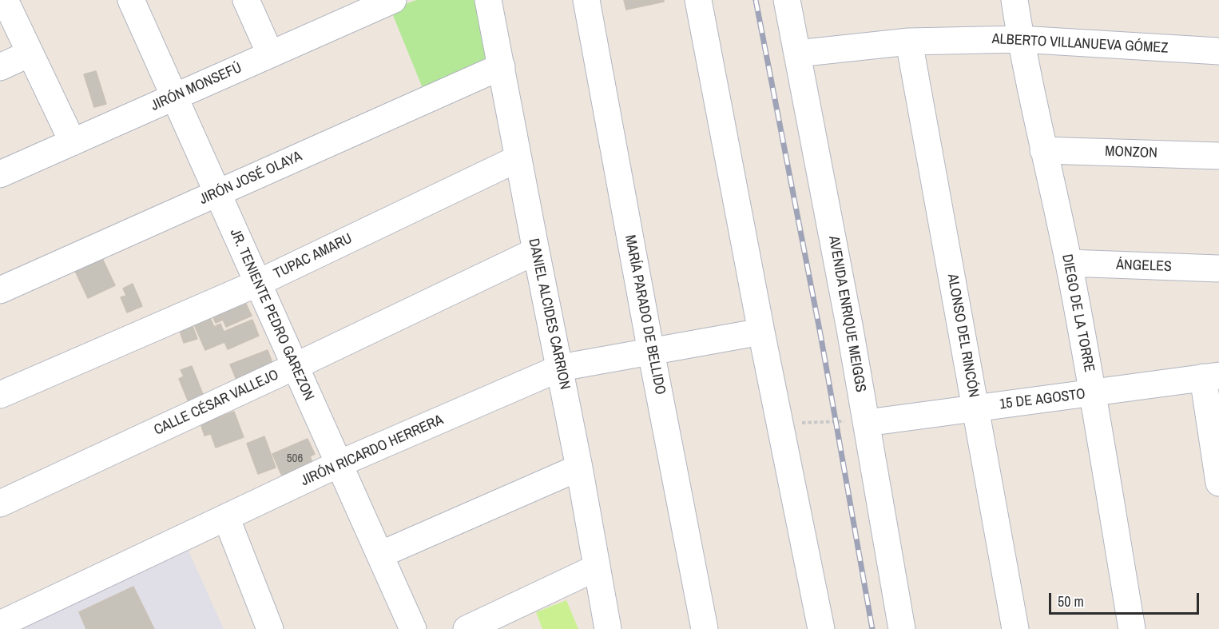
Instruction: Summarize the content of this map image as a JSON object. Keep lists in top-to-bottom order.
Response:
{
  "streets": {
    "street": [
      "ALBERTO VILLANUEVA GÓMEZ",
      "JIRÓN MONSEFÚ",
      "MONZON",
      "JIRÓN JOSÉ OLAYA",
      "TUPAC AMARU",
      "ÁNGELES",
      "DIEGO DE LA TORRE",
      "DANIEL ALCIDES CARRION",
      "AVENIDA ENRIQUE MEIGGS",
      "JR. TENIENTE PEDRO GAREZON",
      "MARÍA PARADO DE BELLIDO",
      "ALONSO DEL RINCÓN",
      "15 DE AGOSTO",
      "CALLE CÉSAR VALLEJO",
      "JIRÓN RICARDO HERRERA"
    ]
  },
  "crossings": [
    ["ALBERTO VILLANUEVA GÓMEZ", "DIEGO DE LA TORRE"],
    ["ALBERTO VILLANUEVA GÓMEZ", "AVENIDA ENRIQUE MEIGGS"],
    ["ALBERTO VILLANUEVA GÓMEZ", "ALONSO DEL RINCÓN"],
    ["JIRÓN MONSEFÚ", "JR. TENIENTE PEDRO GAREZON"],
    ["MONZON", "DIEGO DE LA TORRE"],
    ["JIRÓN JOSÉ OLAYA", "DANIEL ALCIDES CARRION"],
    ["JIRÓN JOSÉ OLAYA", "JR. TENIENTE PEDRO GAREZON"],
    ["TUPAC AMARU", "DANIEL ALCIDES CARRION"],
    ["TUPAC AMARU", "JR. TENIENTE PEDRO GAREZON"],
    ["ÁNGELES", "DIEGO DE LA TORRE"],
    ["DIEGO DE LA TORRE", "15 DE AGOSTO"],
    ["DANIEL ALCIDES CARRION", "CALLE CÉSAR VALLEJO"],
    ["DANIEL ALCIDES CARRION", "JIRÓN RICARDO HERRERA"],
    ["AVENIDA ENRIQUE MEIGGS", "15 DE AGOSTO"],
    ["JR. TENIENTE PEDRO GAREZON", "CALLE CÉSAR VALLEJO"],
    ["JR. TENIENTE PEDRO GAREZON", "JIRÓN RICARDO HERRERA"],
    ["MARÍA PARADO DE BELLIDO", "JIRÓN RICARDO HERRERA"],
    ["ALONSO DEL RINCÓN", "15 DE AGOSTO"]
  ],
  "house_numbers": ["506"],
  "scale_bar": "50 m"
}
